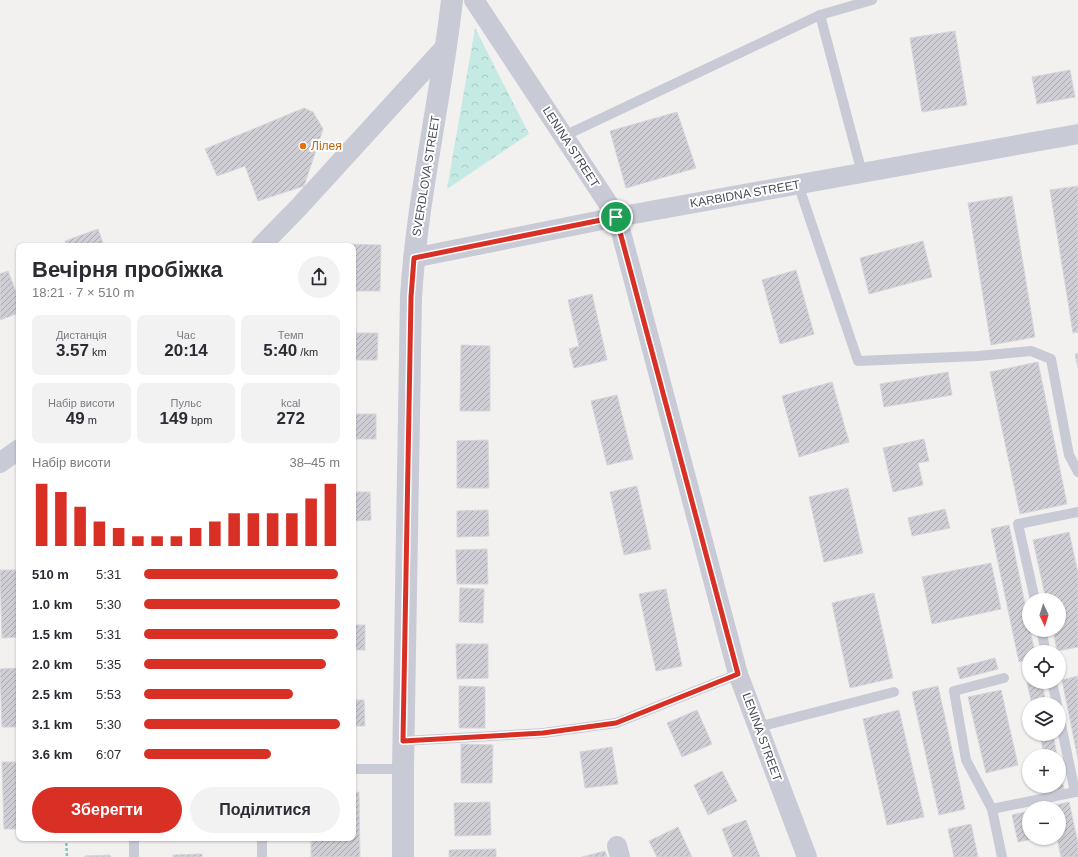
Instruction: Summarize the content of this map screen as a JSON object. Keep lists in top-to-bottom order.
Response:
{
  "streets": {
    "street": ["LENINA STREET", "SVERDLOVA STREET", "KARBIDNA STREET"]
  },
  "crossings": [
    ["LENINA STREET", "KARBIDNA STREET"],
    ["SVERDLOVA STREET", "KARBIDNA STREET"]
  ],
  "places": ["Лілея"],
  "north": "bottom",
  "page": {
    "heading": ["Вечірня пробіжка", "18:21 · 7 × 510 m"],
    "stats": [
      ["Дистанція", "3.57 km"],
      ["Час", "20:14"],
      ["Темп", "5:40 /km"],
      ["Набір висоти", "49 m"],
      ["Пульс", "149 bpm"],
      ["kcal", "272"]
    ],
    "chart": ["Набір висоти", "38–45 m"],
    "list": [
      {
        "name": "510 m",
        "note": "5:31"
      },
      {
        "name": "1.0 km",
        "note": "5:30"
      },
      {
        "name": "1.5 km",
        "note": "5:31"
      },
      {
        "name": "2.0 km",
        "note": "5:35"
      },
      {
        "name": "2.5 km",
        "note": "5:53"
      },
      {
        "name": "3.1 km",
        "note": "5:30"
      },
      {
        "name": "3.6 km",
        "note": "6:07"
      }
    ],
    "map_buttons": ["+", "−"],
    "buttons": ["Зберегти", "Поділитися"]
  }
}
